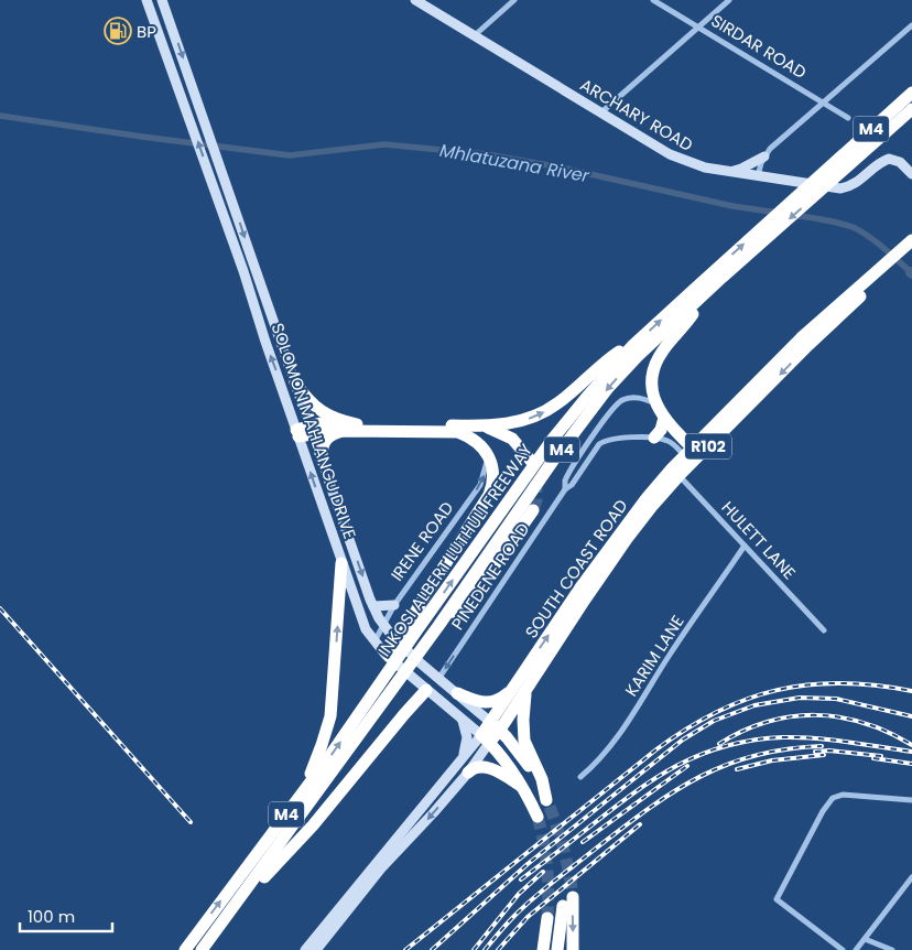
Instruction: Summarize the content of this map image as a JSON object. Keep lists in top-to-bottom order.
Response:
{
  "streets": {
    "highway": [
      "M4",
      "SOLOMON MAHLANGU DRIVE",
      "R102",
      "INKOSI ALBERT LUTHULI FREEWAY",
      "SOUTH COAST ROAD"
    ],
    "main road": ["ARCHARY ROAD"],
    "street": [
      "SIRDAR ROAD",
      "HULETT LANE",
      "IRENE ROAD",
      "PINEDENE ROAD",
      "KARIM LANE"
    ]
  },
  "crossings": [
    ["SOLOMON MAHLANGU DRIVE", "IRENE ROAD"],
    ["SOLOMON MAHLANGU DRIVE", "SOUTH COAST ROAD"],
    ["SOLOMON MAHLANGU DRIVE", "PINEDENE ROAD"],
    ["HULETT LANE", "SOUTH COAST ROAD"],
    ["HULETT LANE", "KARIM LANE"]
  ],
  "one_way": ["IRENE ROAD", "PINEDENE ROAD"],
  "water": ["Mhlatuzana River"],
  "places": {
    "fuel station": ["BP"]
  },
  "scale_bar": "100 m"
}
